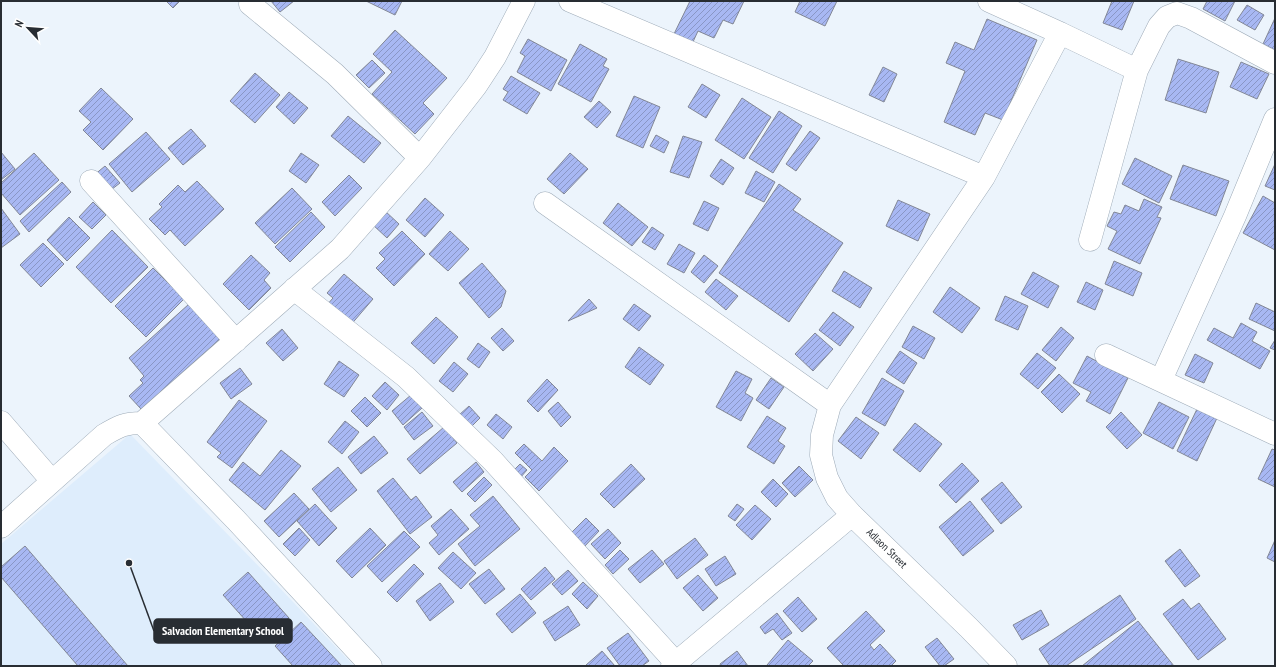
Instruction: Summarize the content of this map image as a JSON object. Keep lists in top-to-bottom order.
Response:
{
  "streets": {
    "street": ["Adlaon Street"]
  },
  "places": ["Salvacion Elementary School"],
  "north": "top left"
}
